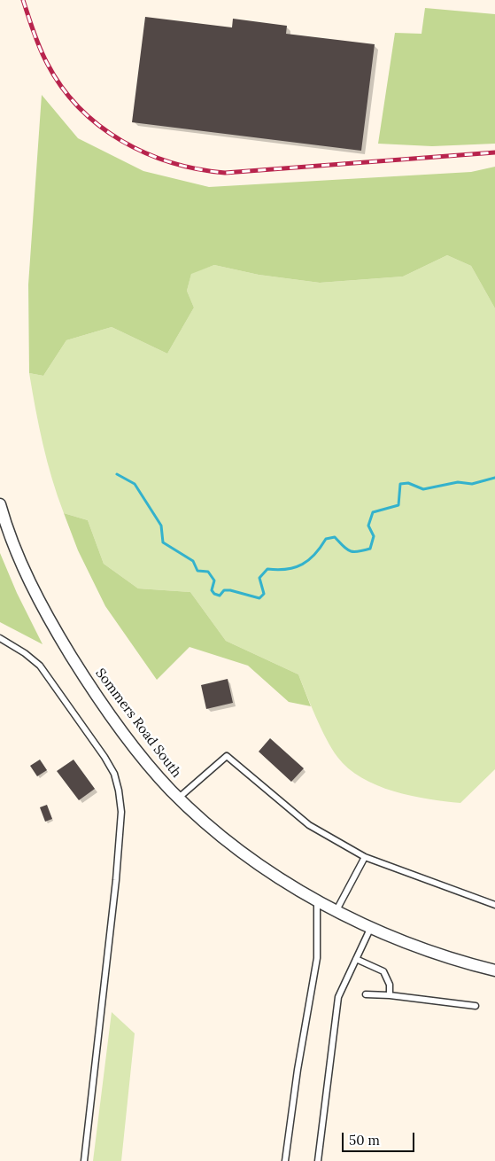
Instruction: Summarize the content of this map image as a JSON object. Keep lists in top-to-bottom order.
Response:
{
  "streets": {
    "street": ["Sommers Road South"]
  },
  "scale_bar": "50 m"
}
